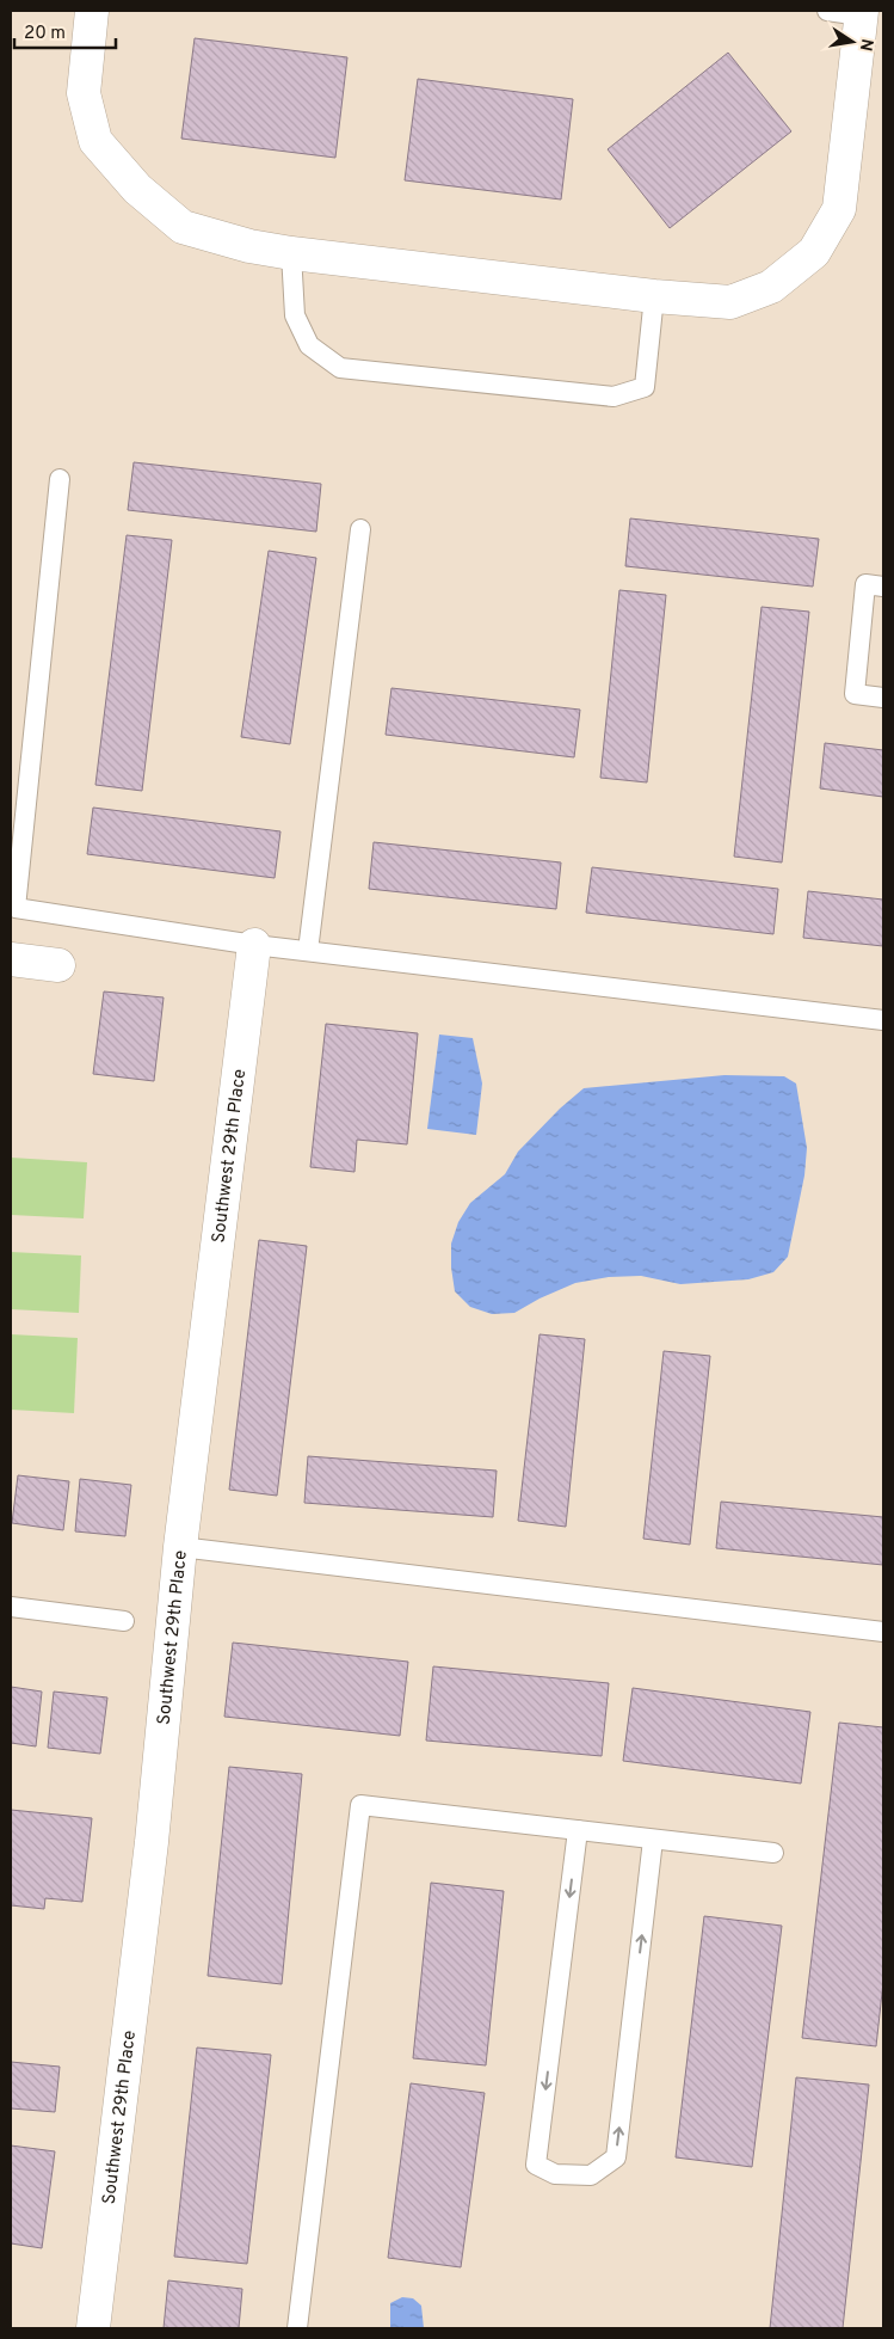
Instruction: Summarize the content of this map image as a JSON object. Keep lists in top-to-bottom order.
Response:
{
  "streets": {
    "street": ["Southwest 29th Place"]
  },
  "scale_bar": "20 m",
  "north": "right"
}
